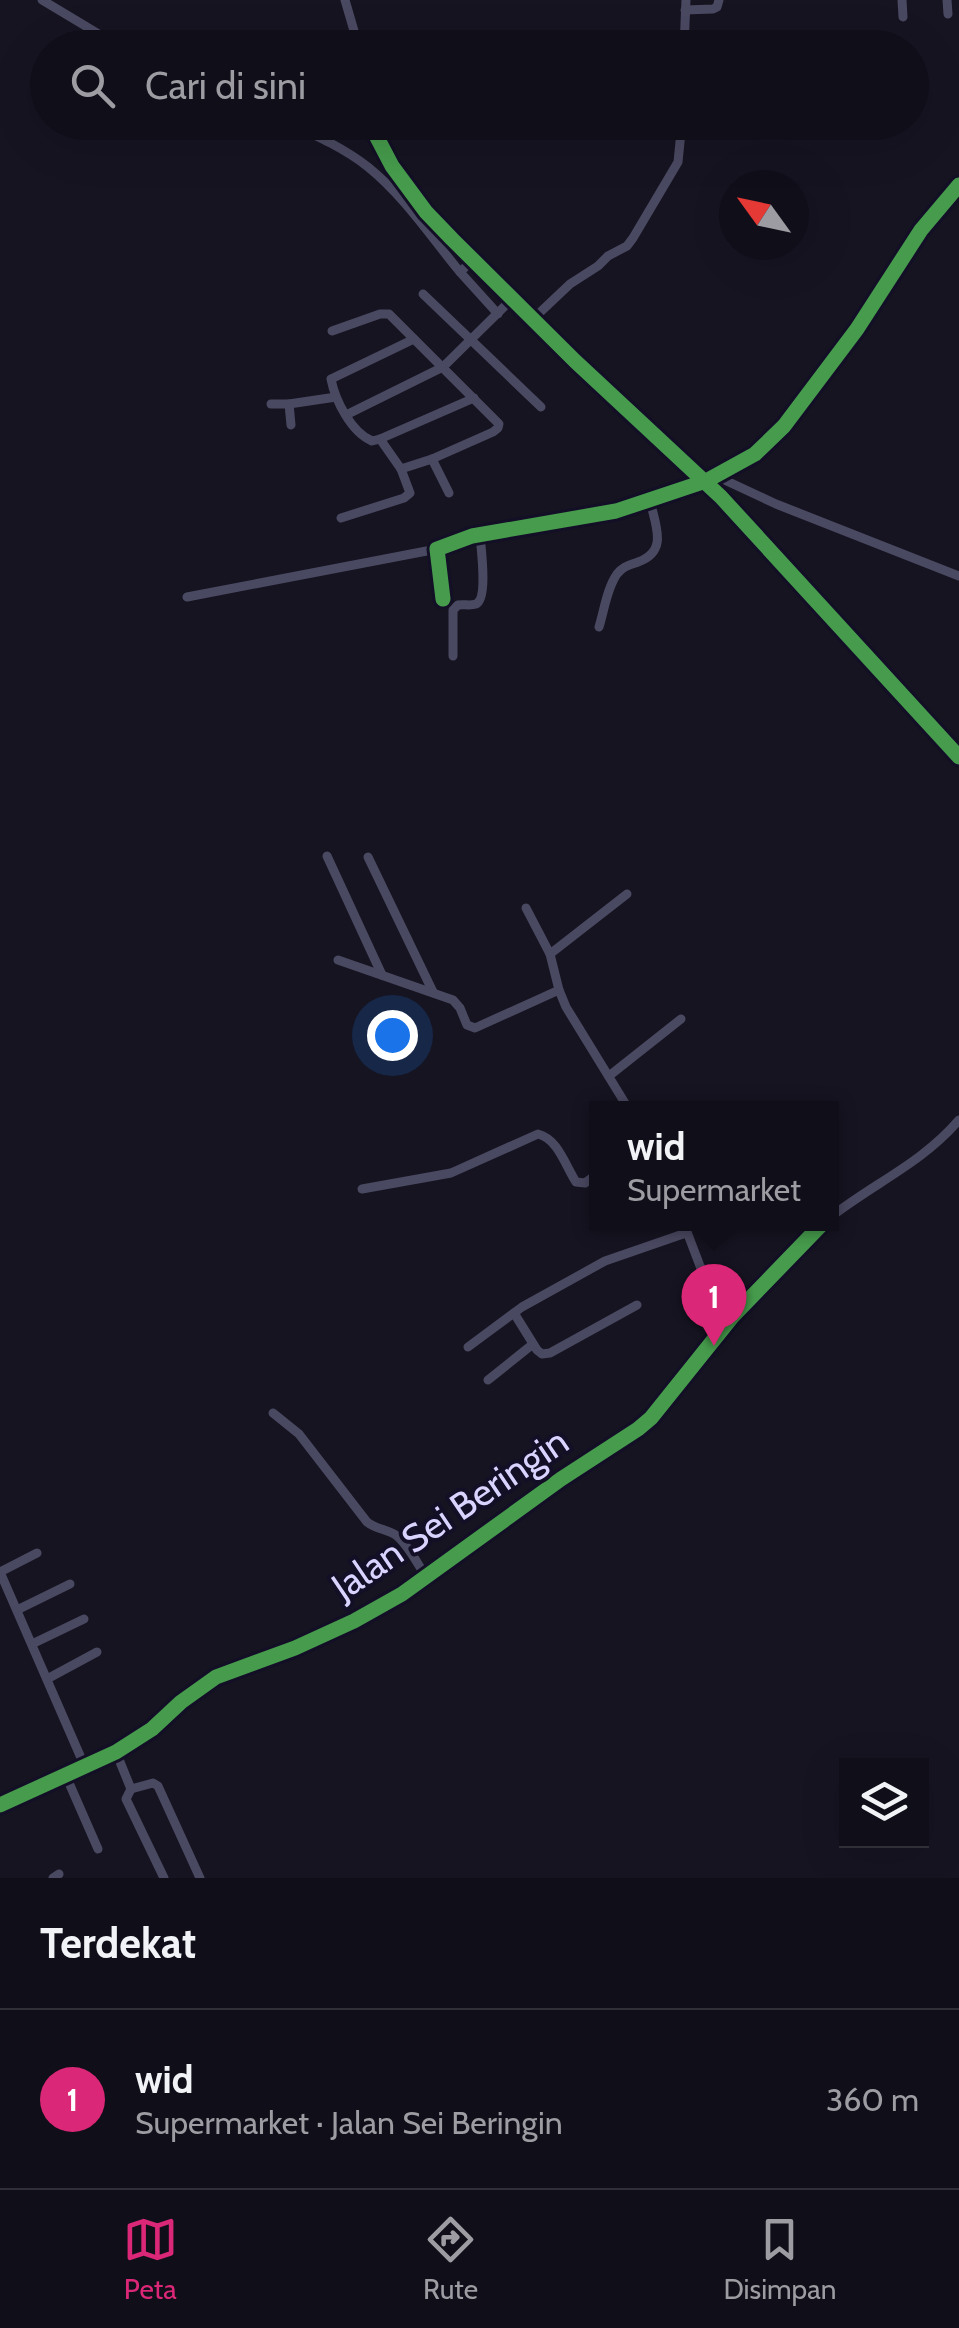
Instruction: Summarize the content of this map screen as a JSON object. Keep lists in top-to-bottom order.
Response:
{
  "streets": {
    "street": ["Jalan Sei Beringin"]
  },
  "north": "top left",
  "page": {
    "search": "Cari di sini",
    "popup": ["wid", "Supermarket"],
    "pins": "1",
    "heading": "Terdekat",
    "list": [
      {
        "mark": "1",
        "name": "wid",
        "note": "Supermarket · Jalan Sei Beringin",
        "value": "360 m"
      }
    ],
    "nav": ["Peta", "Rute", "Disimpan"]
  }
}
